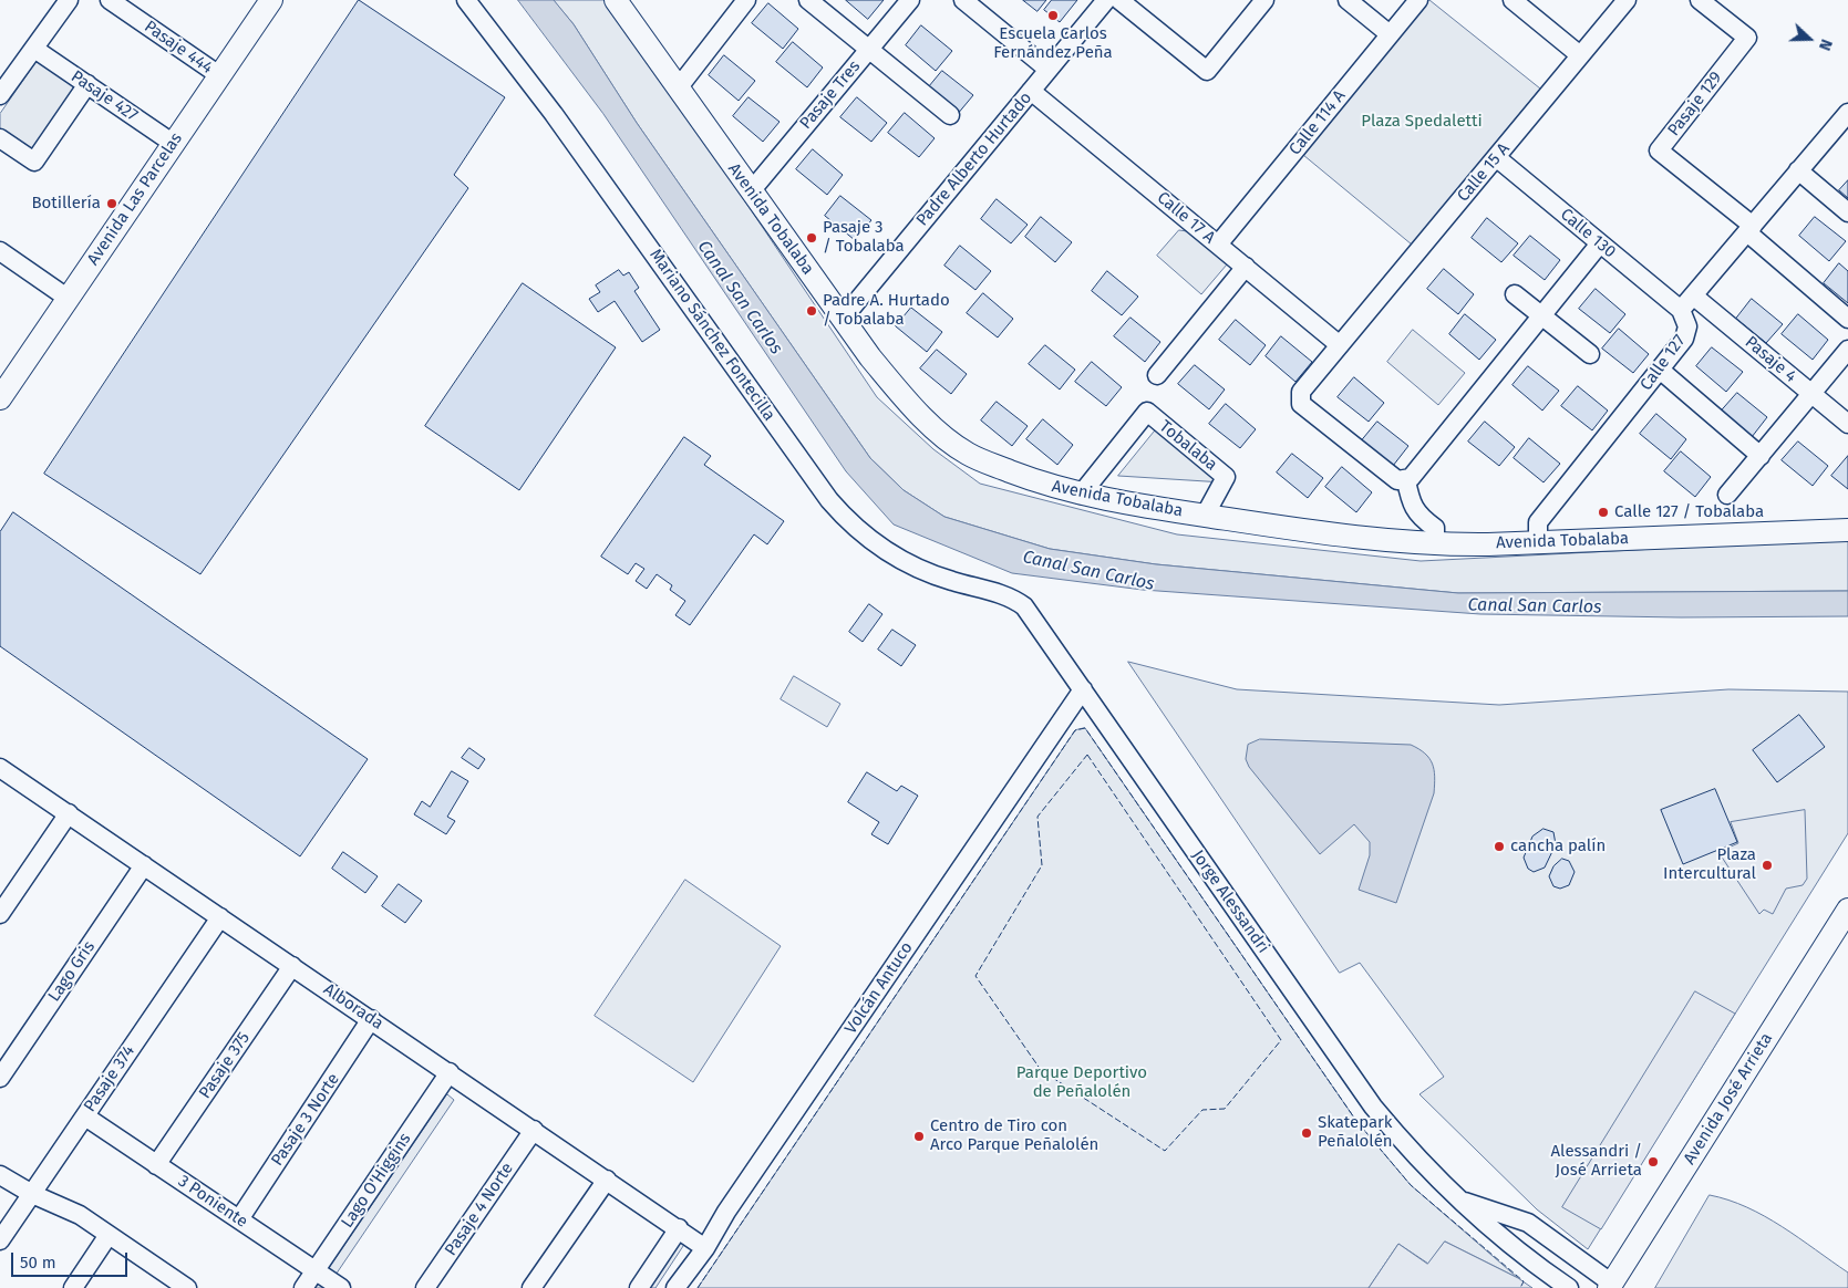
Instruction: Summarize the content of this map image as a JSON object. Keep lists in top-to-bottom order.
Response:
{
  "streets": {
    "main road": ["Avenida Las Parcelas", "Avenida Tobalaba", "Avenida José Arrieta"],
    "street": [
      "Pasaje 444",
      "Pasaje Tres",
      "Pasaje 427",
      "Pasaje 129",
      "Calle 114 A",
      "Padre Alberto Hurtado",
      "Calle 15 A",
      "Calle 17 A",
      "Calle 130",
      "Mariano Sánchez Fontecilla",
      "Pasaje 4",
      "Calle 127",
      "Tobalaba",
      "Jorge Alessandri",
      "Lago Gris",
      "Volcán Antuco",
      "Alborada",
      "Pasaje 375",
      "Pasaje 374",
      "Pasaje 3 Norte",
      "Lago O'Higgins",
      "3 Poniente",
      "Pasaje 4 Norte"
    ]
  },
  "crossings": [
    ["Pasaje 444", "Avenida Las Parcelas"],
    ["Pasaje Tres", "Avenida Tobalaba"],
    ["Pasaje 427", "Avenida Las Parcelas"],
    ["Pasaje 129", "Calle 127"],
    ["Calle 114 A", "Calle 17 A"],
    ["Padre Alberto Hurtado", "Calle 17 A"],
    ["Padre Alberto Hurtado", "Avenida Tobalaba"],
    ["Calle 15 A", "Calle 17 A"],
    ["Calle 15 A", "Calle 130"],
    ["Avenida Tobalaba", "Calle 127"],
    ["Avenida Tobalaba", "Tobalaba"],
    ["Calle 130", "Calle 127"],
    ["Mariano Sánchez Fontecilla", "Jorge Alessandri"],
    ["Pasaje 4", "Calle 127"],
    ["Jorge Alessandri", "Volcán Antuco"],
    ["Jorge Alessandri", "Avenida José Arrieta"],
    ["Lago Gris", "Alborada"],
    ["Volcán Antuco", "Alborada"],
    ["Alborada", "Pasaje 375"],
    ["Alborada", "Pasaje 374"],
    ["Alborada", "Pasaje 3 Norte"],
    ["Alborada", "Lago O'Higgins"],
    ["Alborada", "Pasaje 4 Norte"],
    ["Pasaje 375", "3 Poniente"],
    ["Pasaje 374", "3 Poniente"],
    ["Pasaje 3 Norte", "3 Poniente"],
    ["Lago O'Higgins", "3 Poniente"]
  ],
  "water": ["Canal San Carlos"],
  "parks": ["Plaza Spedaletti", "Parque Deportivo de Peñalolén"],
  "places": [
    "Escuela Carlos Fernández Peña",
    "Botillería",
    "Pasaje 3 / Tobalaba",
    "Padre A. Hurtado / Tobalaba",
    "Calle 127 / Tobalaba",
    "cancha palín",
    "Plaza Intercultural",
    "Skatepark Peñalolén",
    "Centro de Tiro con Arco Parque Peñalolén",
    "Alessandri / José Arrieta"
  ],
  "scale_bar": "50 m",
  "north": "right"
}
